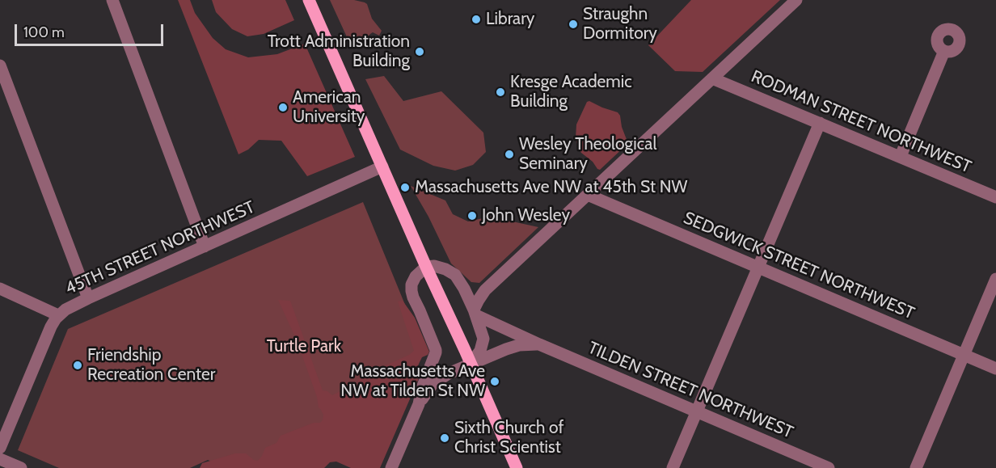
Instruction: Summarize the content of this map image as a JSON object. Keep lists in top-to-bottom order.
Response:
{
  "streets": {
    "street": [
      "RODMAN STREET NORTHWEST",
      "45TH STREET NORTHWEST",
      "SEDGWICK STREET NORTHWEST",
      "TILDEN STREET NORTHWEST"
    ]
  },
  "parks": ["Turtle Park"],
  "places": [
    "Library",
    "Straughn Dormitory",
    "Trott Administration Building",
    "Kresge Academic Building",
    "American University",
    "Wesley Theological Seminary",
    "Massachusetts Ave NW at 45th St NW",
    "John Wesley",
    "Friendship Recreation Center",
    "Massachusetts Ave NW at Tilden St NW",
    "Sixth Church of Christ Scientist"
  ],
  "scale_bar": "100 m"
}
